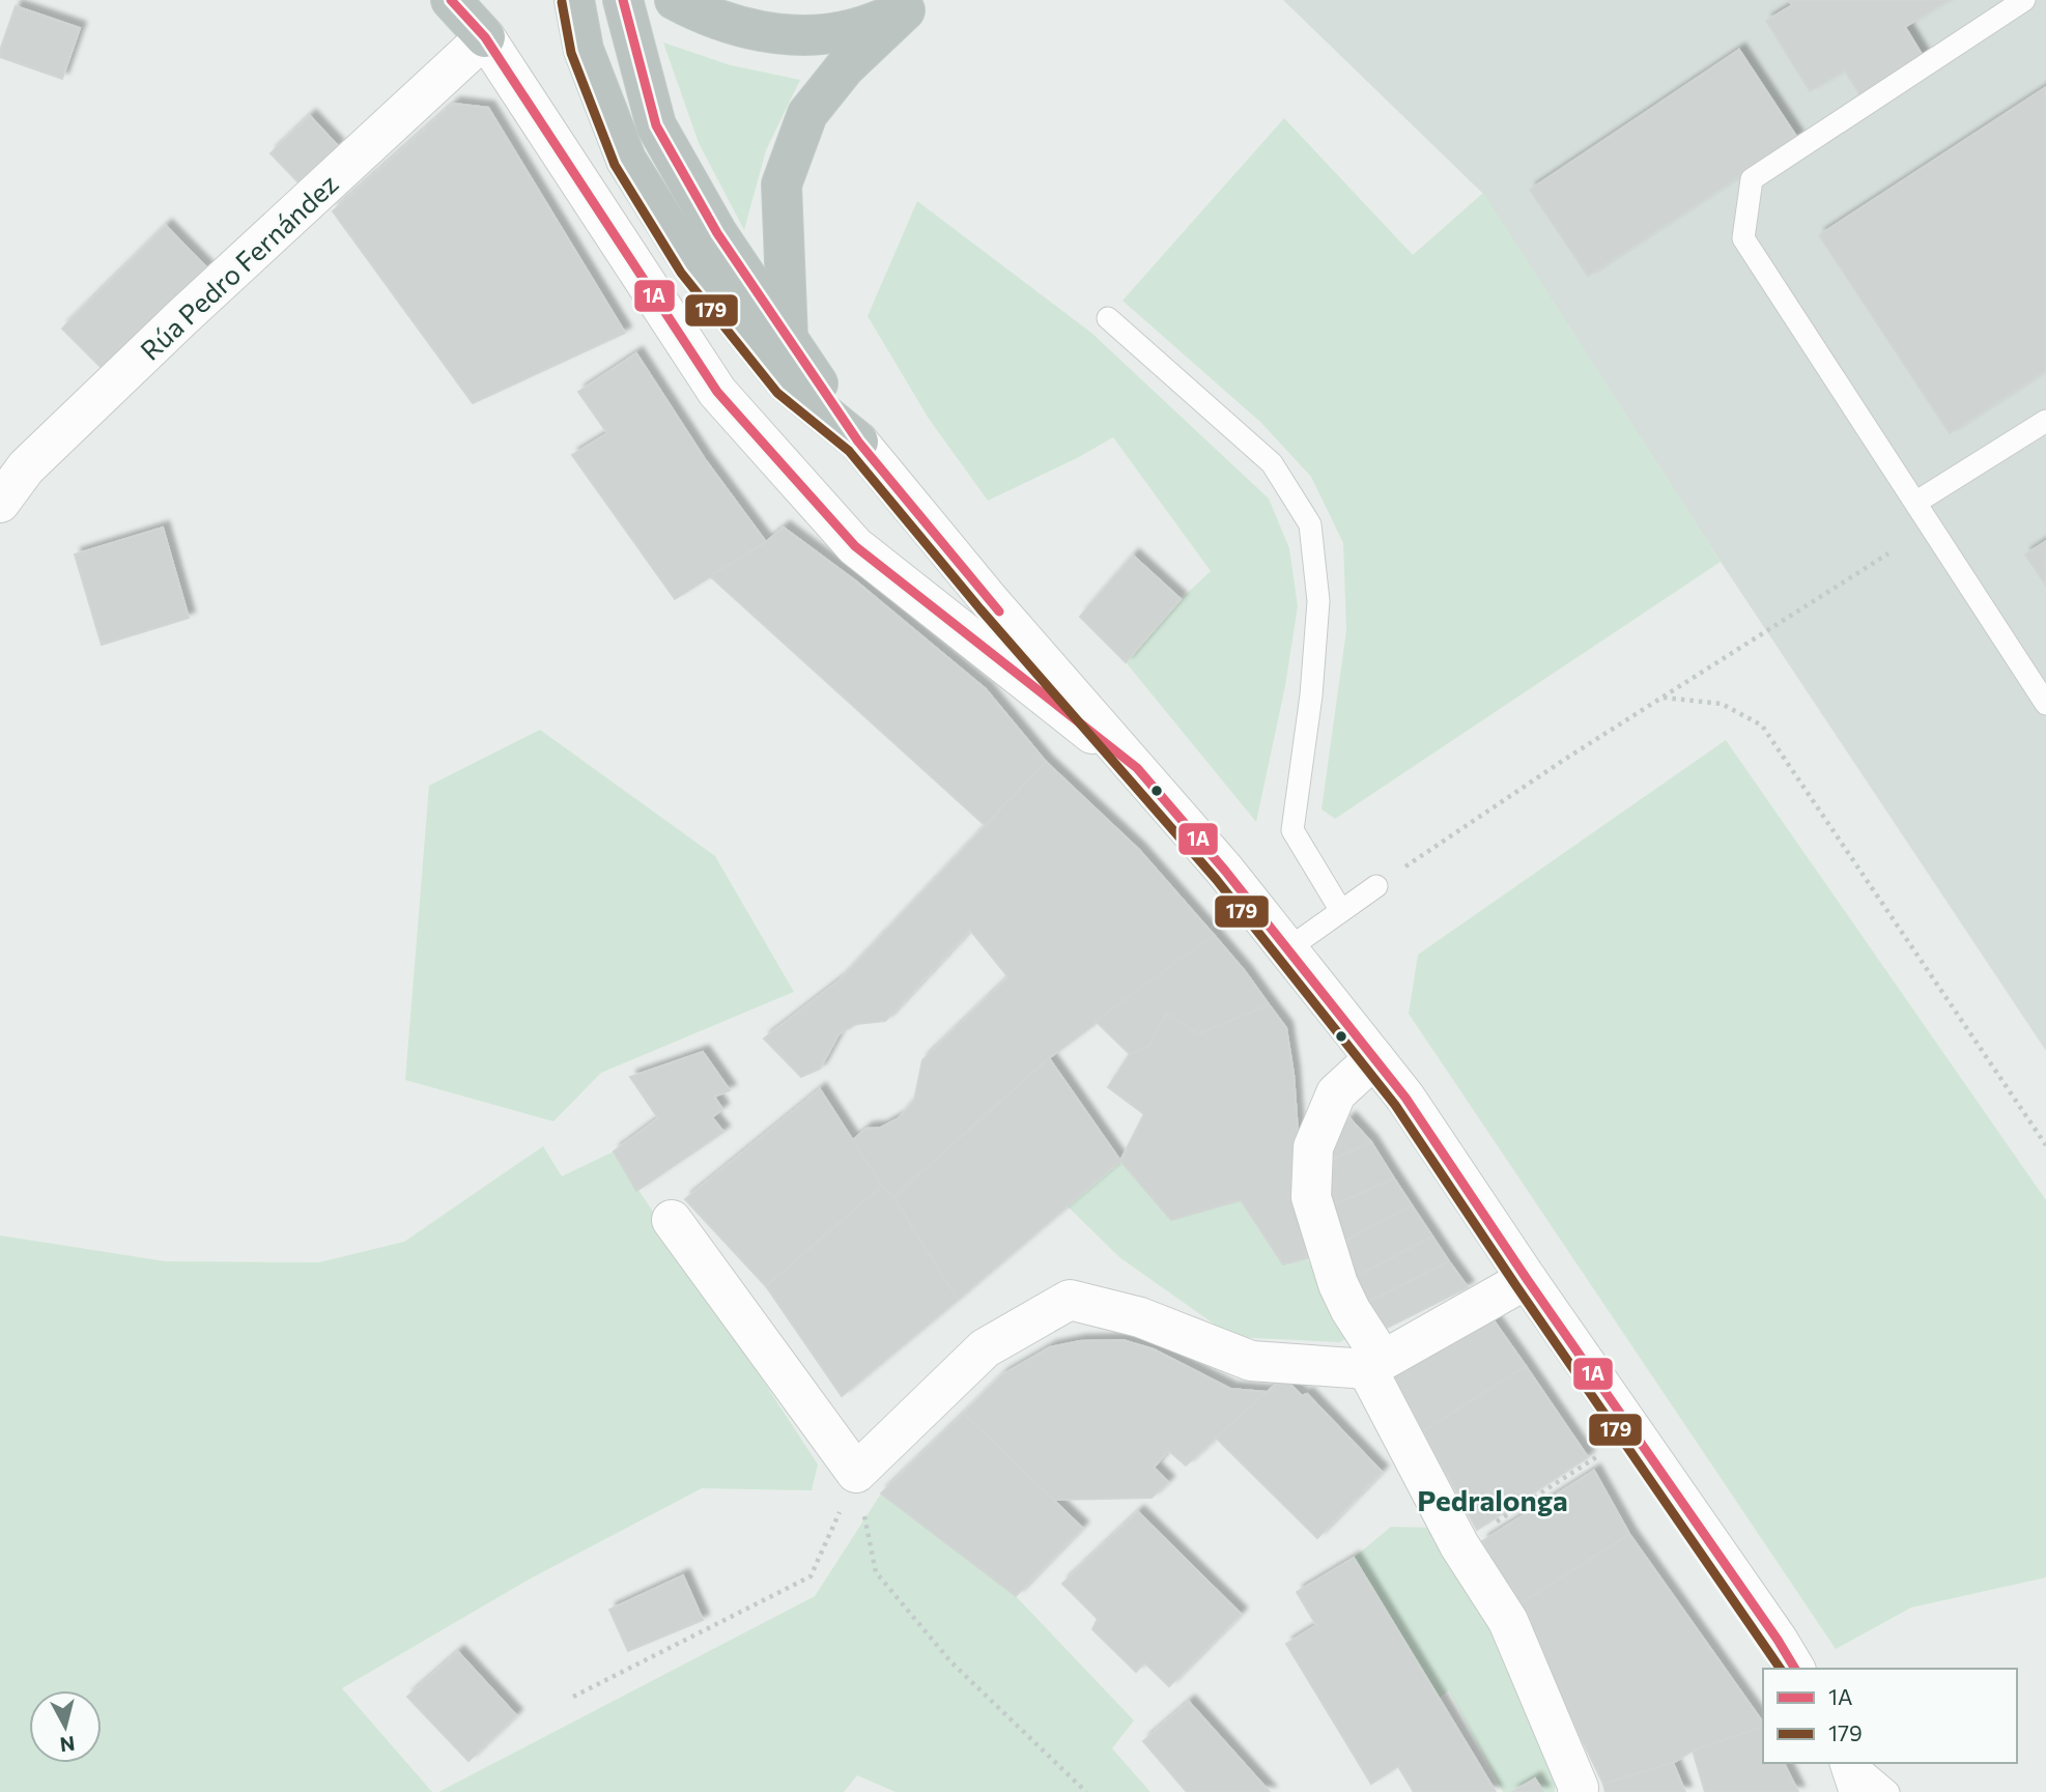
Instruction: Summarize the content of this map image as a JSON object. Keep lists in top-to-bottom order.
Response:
{
  "streets": {
    "street": ["Rúa Pedro Fernández"]
  },
  "districts": ["Pedralonga"],
  "lines": ["transit line 1A", "transit line 179"],
  "legend": ["1A", "179"],
  "north": "bottom"
}
